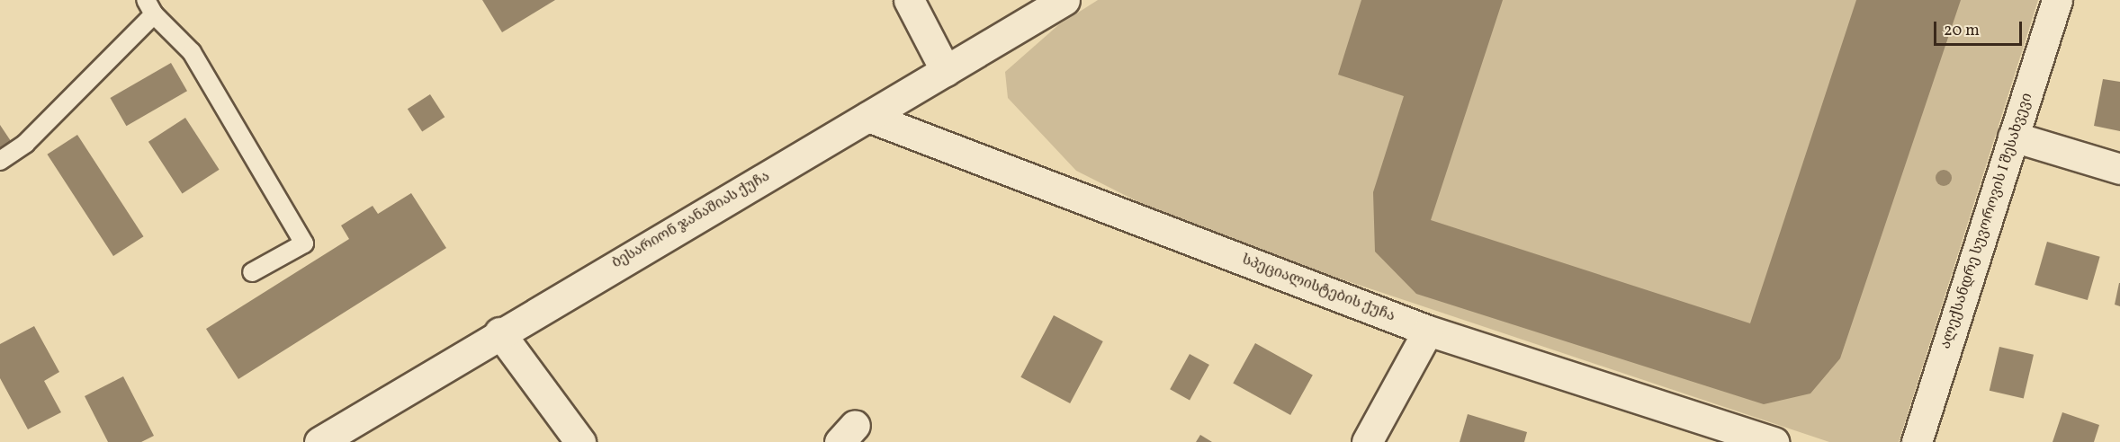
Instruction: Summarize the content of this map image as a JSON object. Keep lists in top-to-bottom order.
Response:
{
  "streets": {
    "street": ["ბესარიონ ჯანაშიას ქუჩა", "ალექსანდრე სუვოროვის I შესახვევი", "სპეციალისტების ქუჩა"]
  },
  "crossings": [
    ["ბესარიონ ჯანაშიას ქუჩა", "სპეციალისტების ქუჩა"]
  ],
  "scale_bar": "20 m"
}
